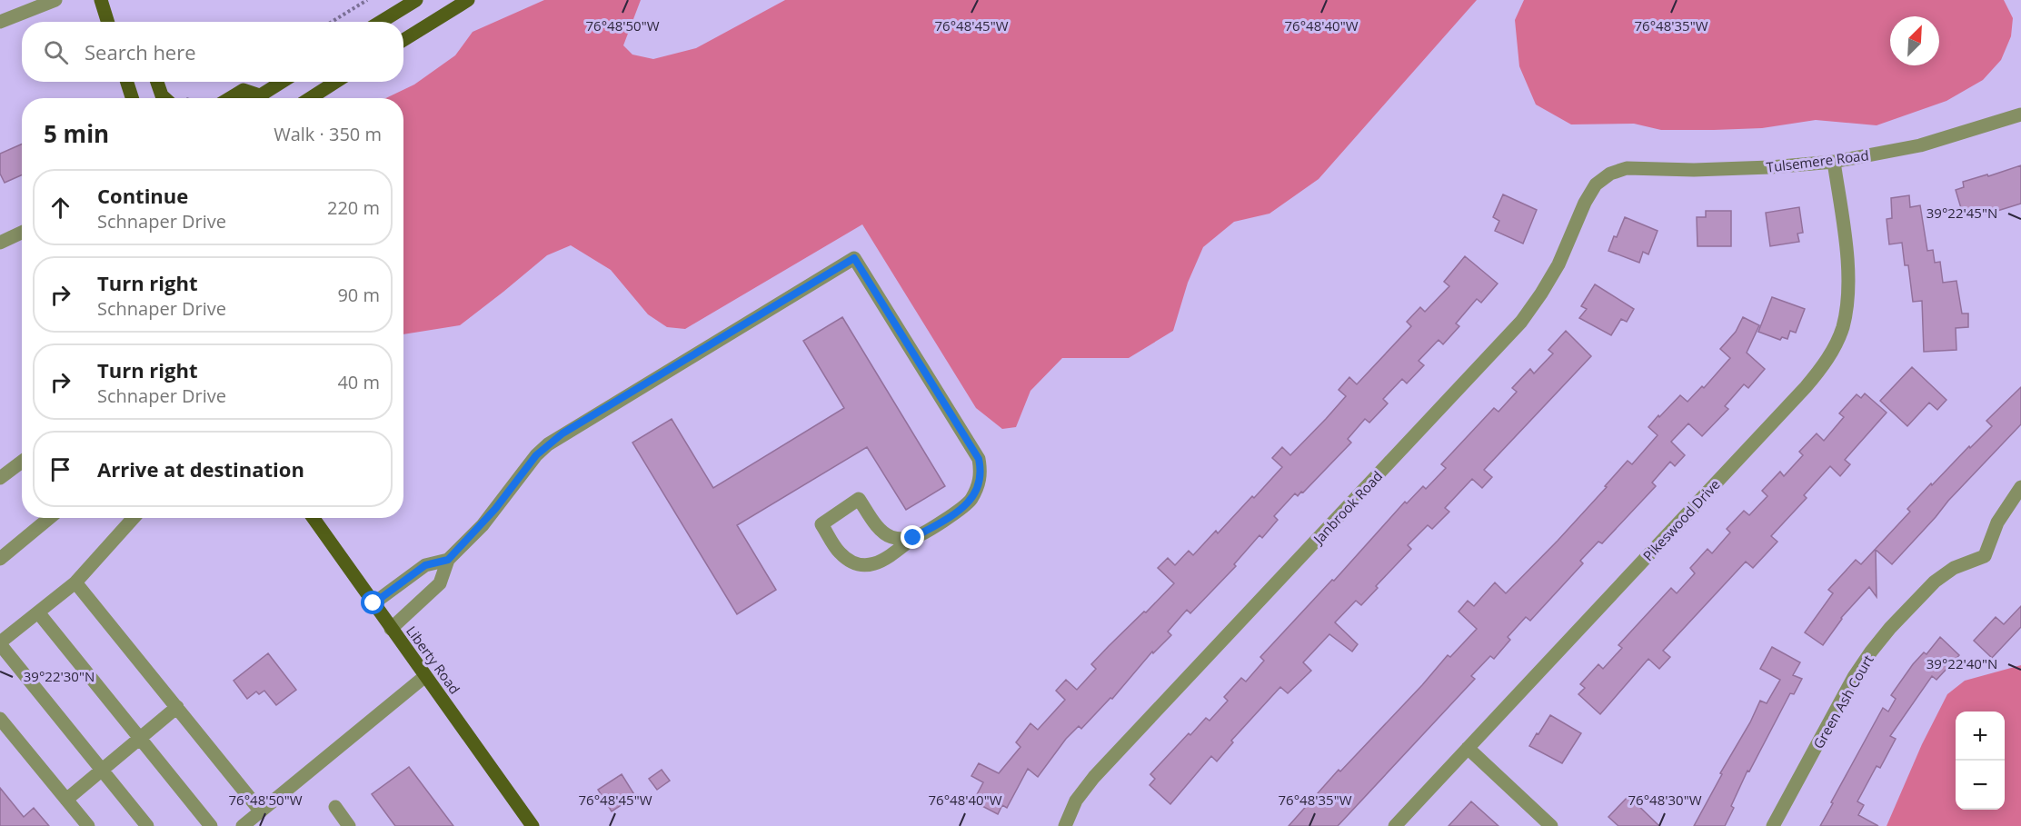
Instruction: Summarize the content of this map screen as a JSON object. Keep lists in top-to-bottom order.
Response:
{
  "streets": {
    "main road": ["Liberty Road"],
    "street": [
      "Tulsemere Road",
      "Janbrook Road",
      "Pikeswood Drive",
      "Green Ash Court"
    ]
  },
  "crossings": [
    ["Tulsemere Road", "Janbrook Road"],
    ["Tulsemere Road", "Pikeswood Drive"]
  ],
  "north": "top right",
  "page": {
    "search": "Search here",
    "heading": ["5 min", "Walk · 350 m"],
    "list": [
      ["Continue", "Schnaper Drive", "220 m"],
      ["Turn right", "Schnaper Drive", "90 m"],
      ["Turn right", "Schnaper Drive", "40 m"],
      "Arrive at destination"
    ],
    "map_buttons": ["+", "−"]
  },
  "coordinates": [
    "76°48'50\"W",
    "76°48'45\"W",
    "76°48'40\"W",
    "76°48'35\"W",
    "39°22'45\"N",
    "39°22'40\"N",
    "39°22'30\"N",
    "76°48'30\"W"
  ]
}
